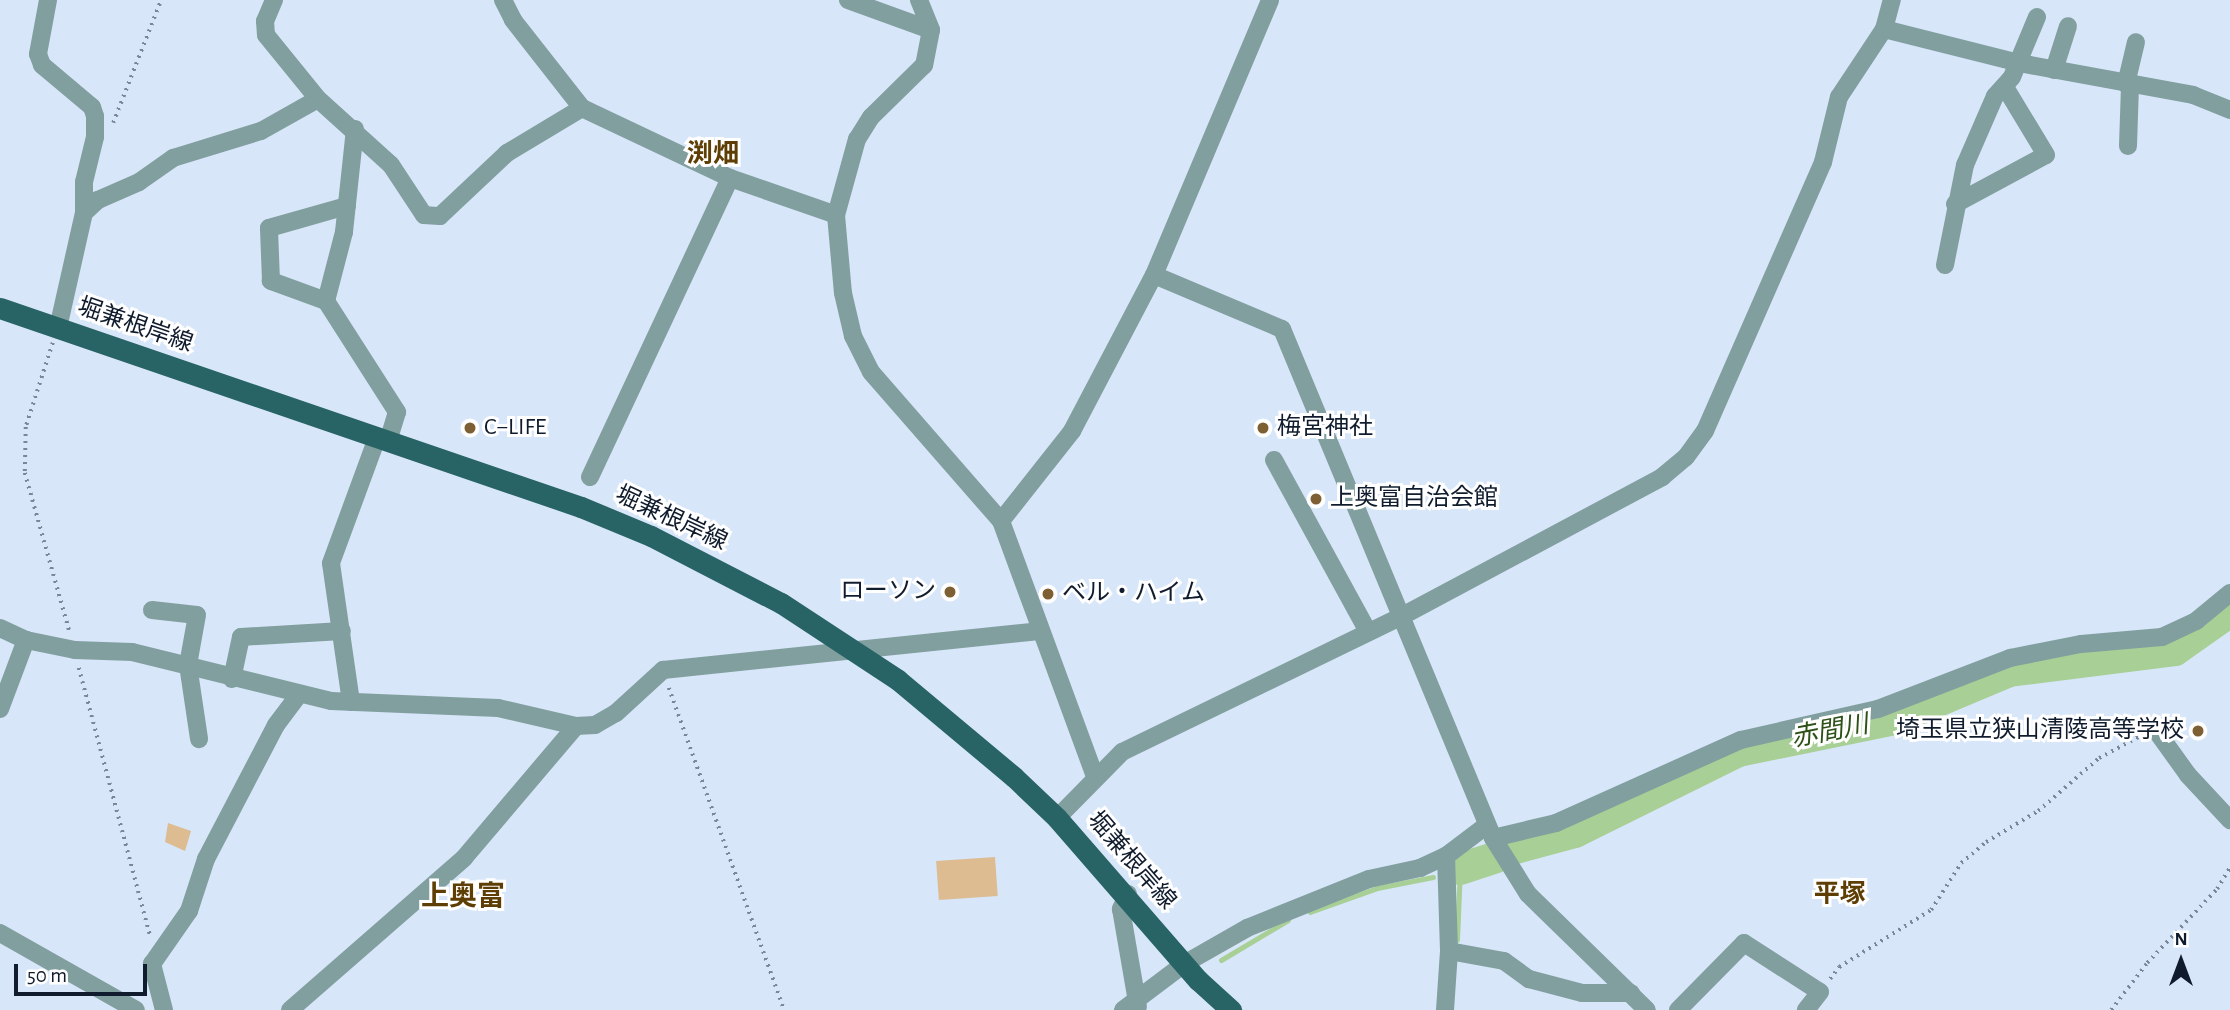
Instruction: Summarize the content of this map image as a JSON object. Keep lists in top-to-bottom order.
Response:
{
  "streets": {
    "main road": ["堀兼根岸線"]
  },
  "districts": ["渕畑", "平塚", "上奥富"],
  "water": ["赤間川"],
  "places": [
    "C−LIFE",
    "梅宮神社",
    "上奥富自治会館",
    "ローソン",
    "ベル・ハイム",
    "埼玉県立狭山清陵高等学校"
  ],
  "scale_bar": "50 m",
  "north": "top"
}
